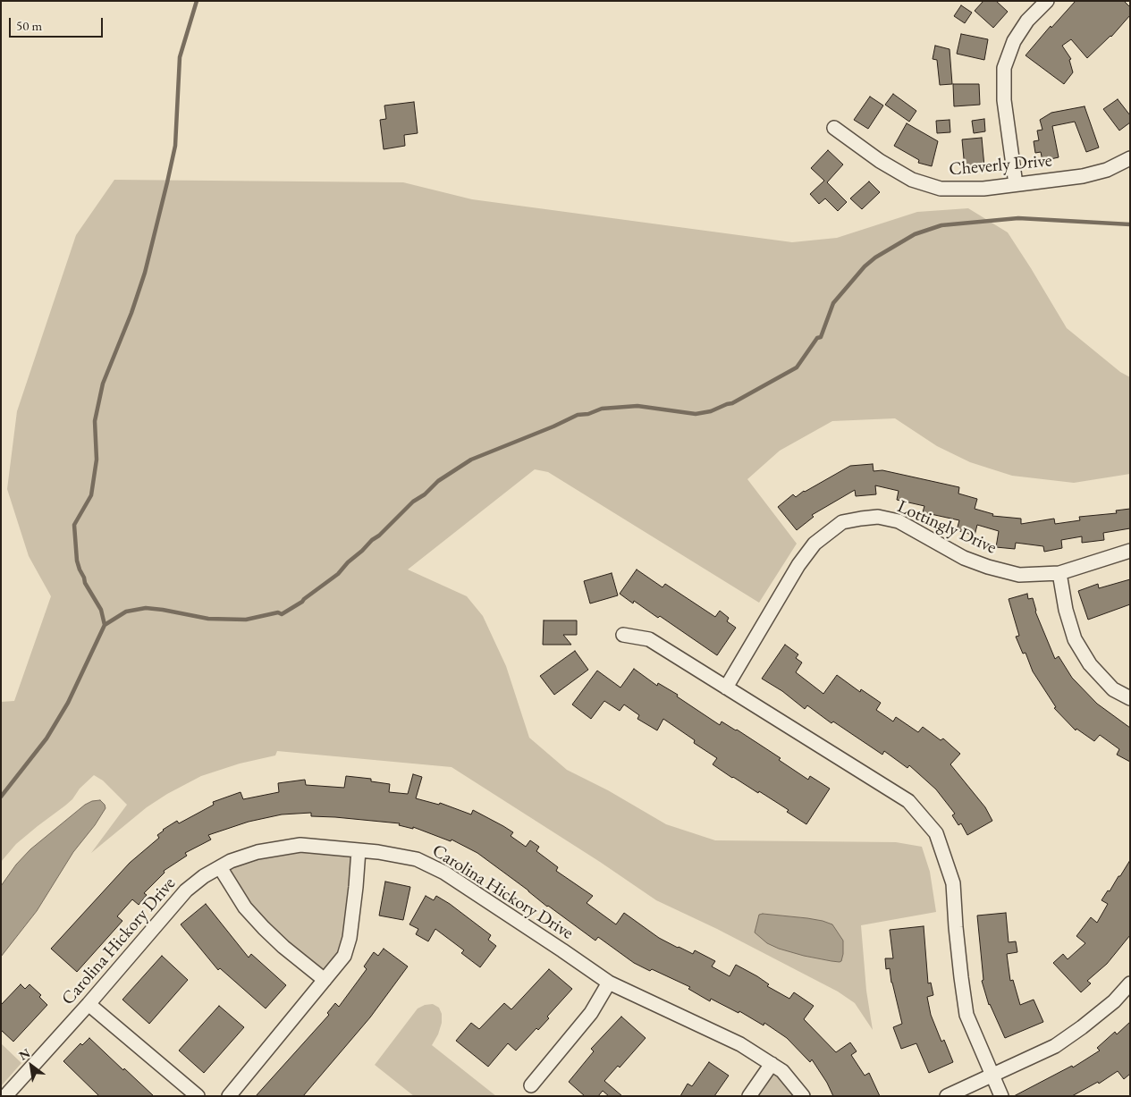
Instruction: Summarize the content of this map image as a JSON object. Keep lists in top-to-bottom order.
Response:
{
  "streets": {
    "street": ["Cheverly Drive", "Lottingly Drive", "Carolina Hickory Drive"]
  },
  "scale_bar": "50 m",
  "north": "top left"
}
